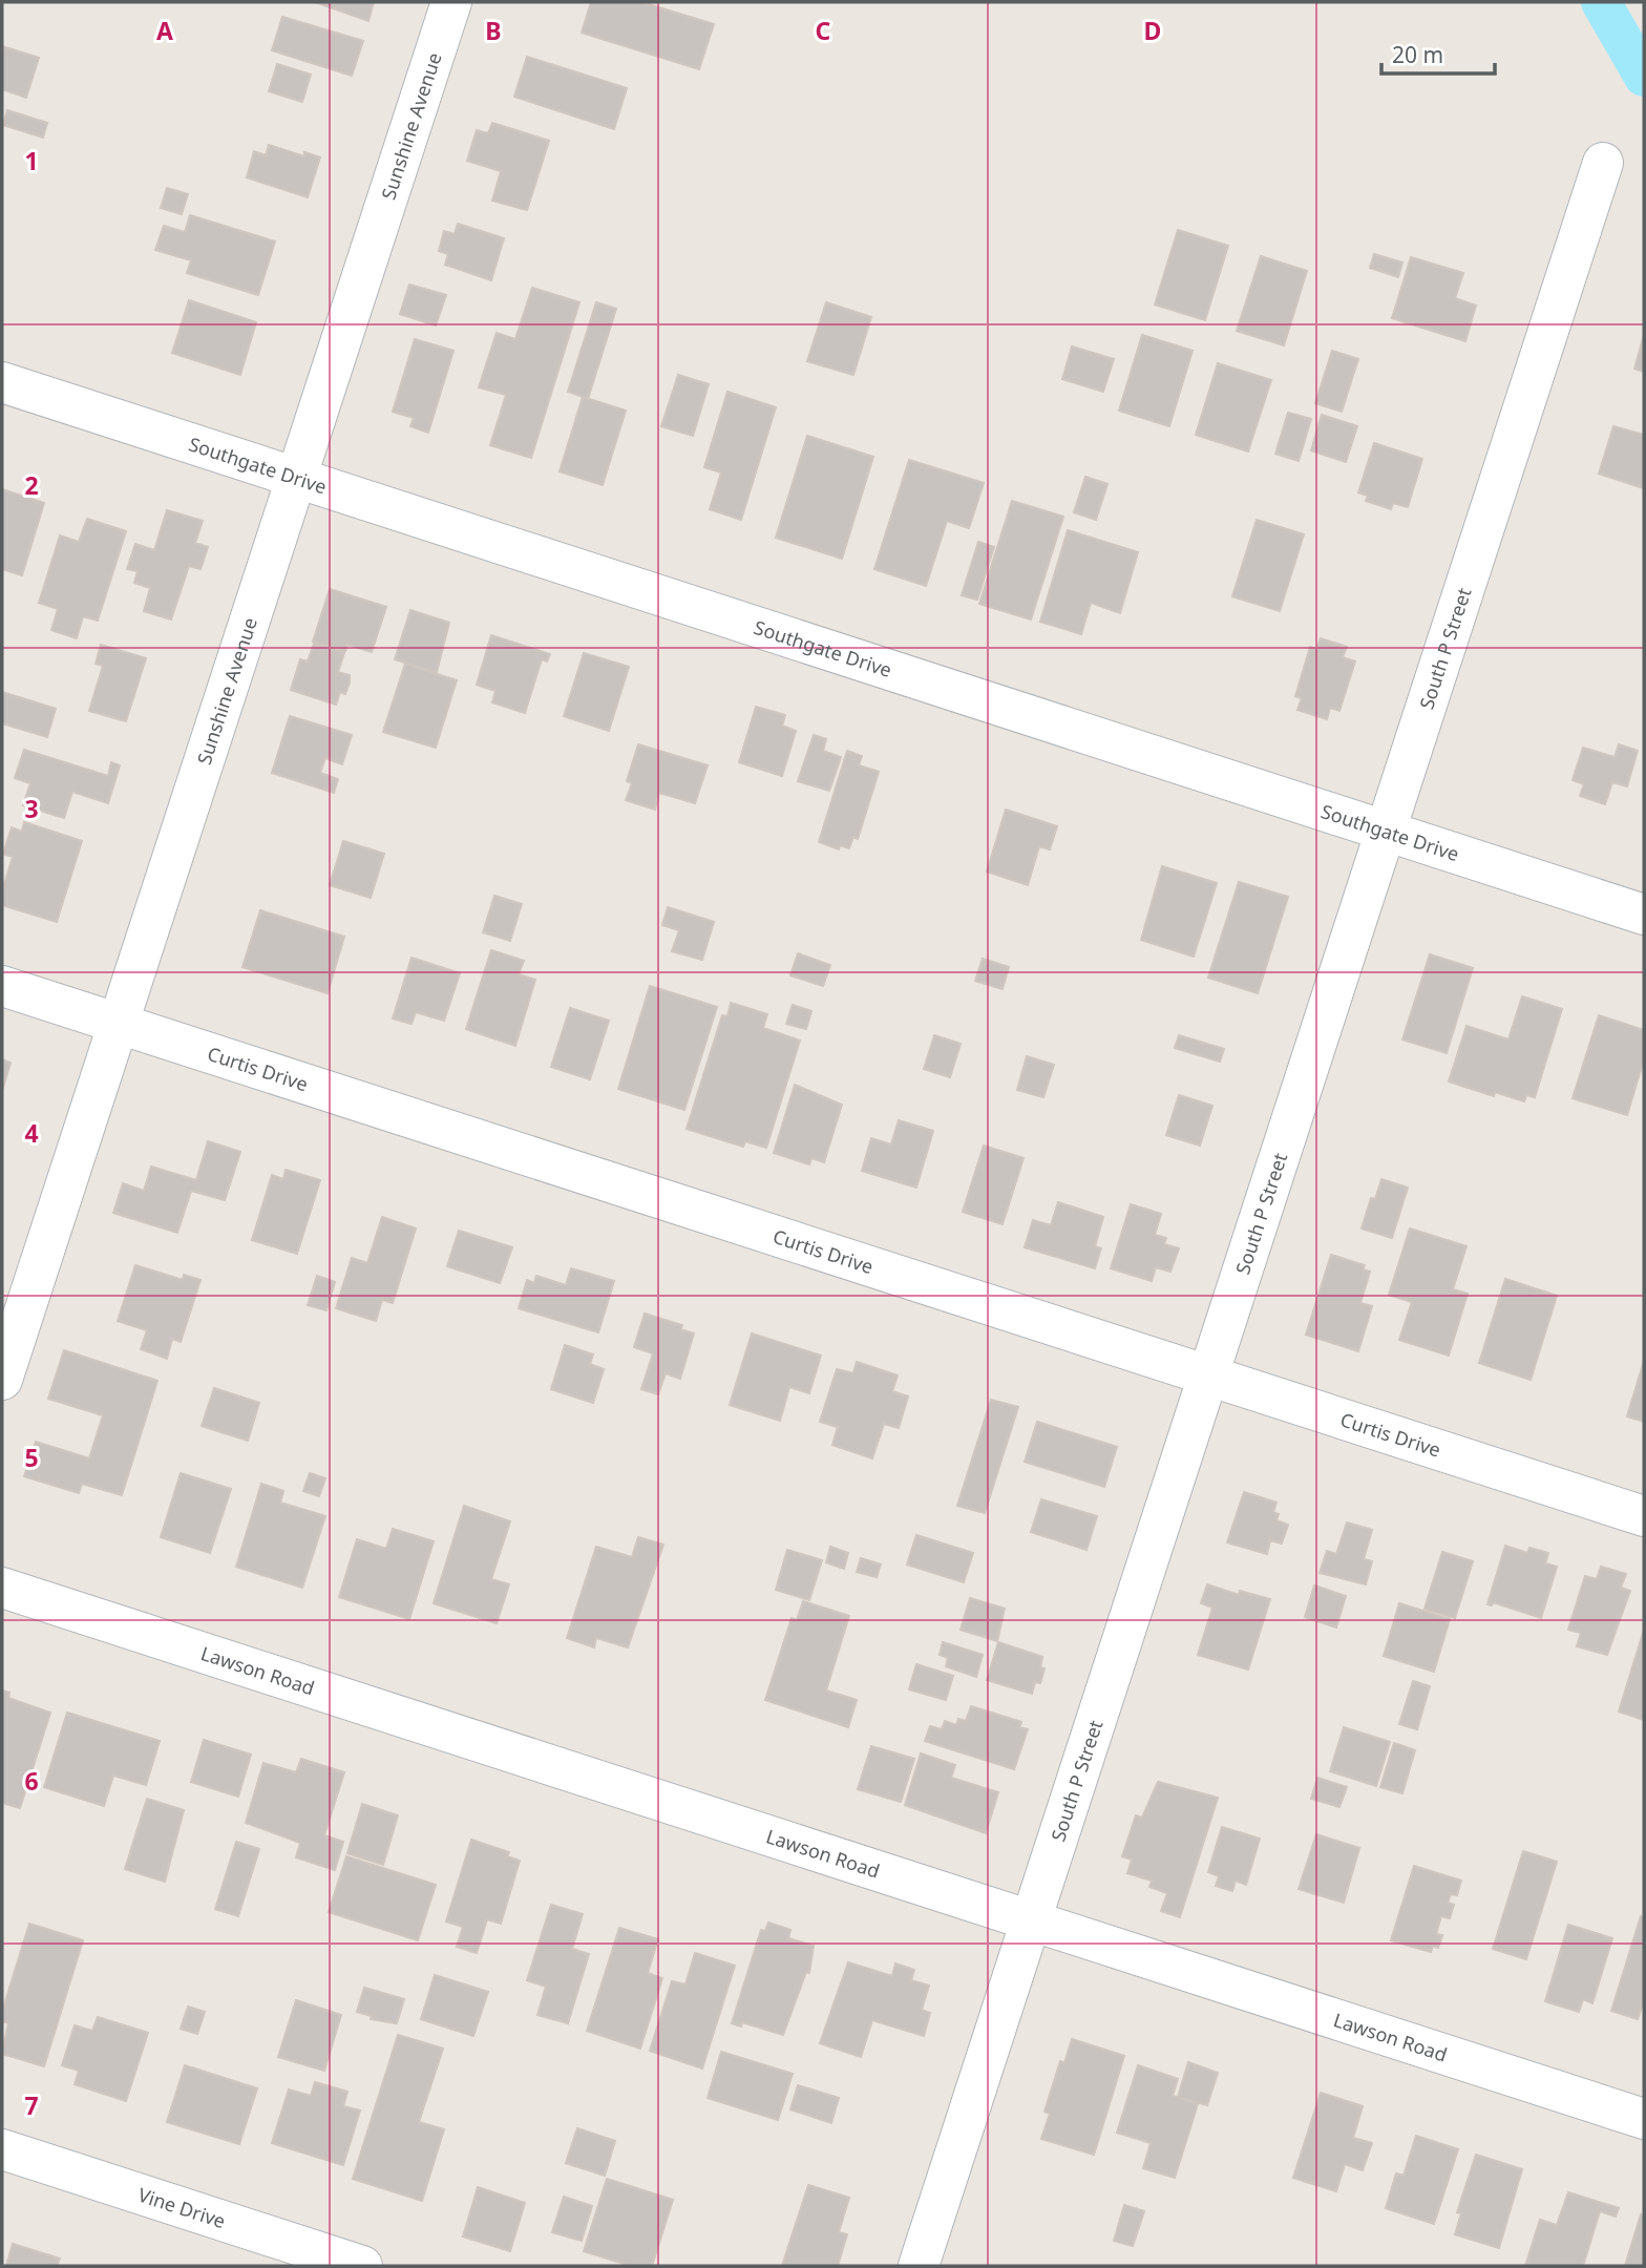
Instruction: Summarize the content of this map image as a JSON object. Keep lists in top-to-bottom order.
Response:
{
  "streets": {
    "street": [
      "Sunshine Avenue",
      "Southgate Drive",
      "South P Street",
      "Curtis Drive",
      "Lawson Road",
      "Vine Drive"
    ]
  },
  "crossings": [
    ["Sunshine Avenue", "Southgate Drive"],
    ["Sunshine Avenue", "Curtis Drive"],
    ["Southgate Drive", "South P Street"],
    ["South P Street", "Curtis Drive"],
    ["South P Street", "Lawson Road"]
  ],
  "scale_bar": "20 m",
  "grid": {
    "columns": [
      "A",
      "B",
      "C",
      "D"
    ],
    "rows": [
      "1",
      "2",
      "3",
      "4",
      "5",
      "6",
      "7"
    ]
  }
}
